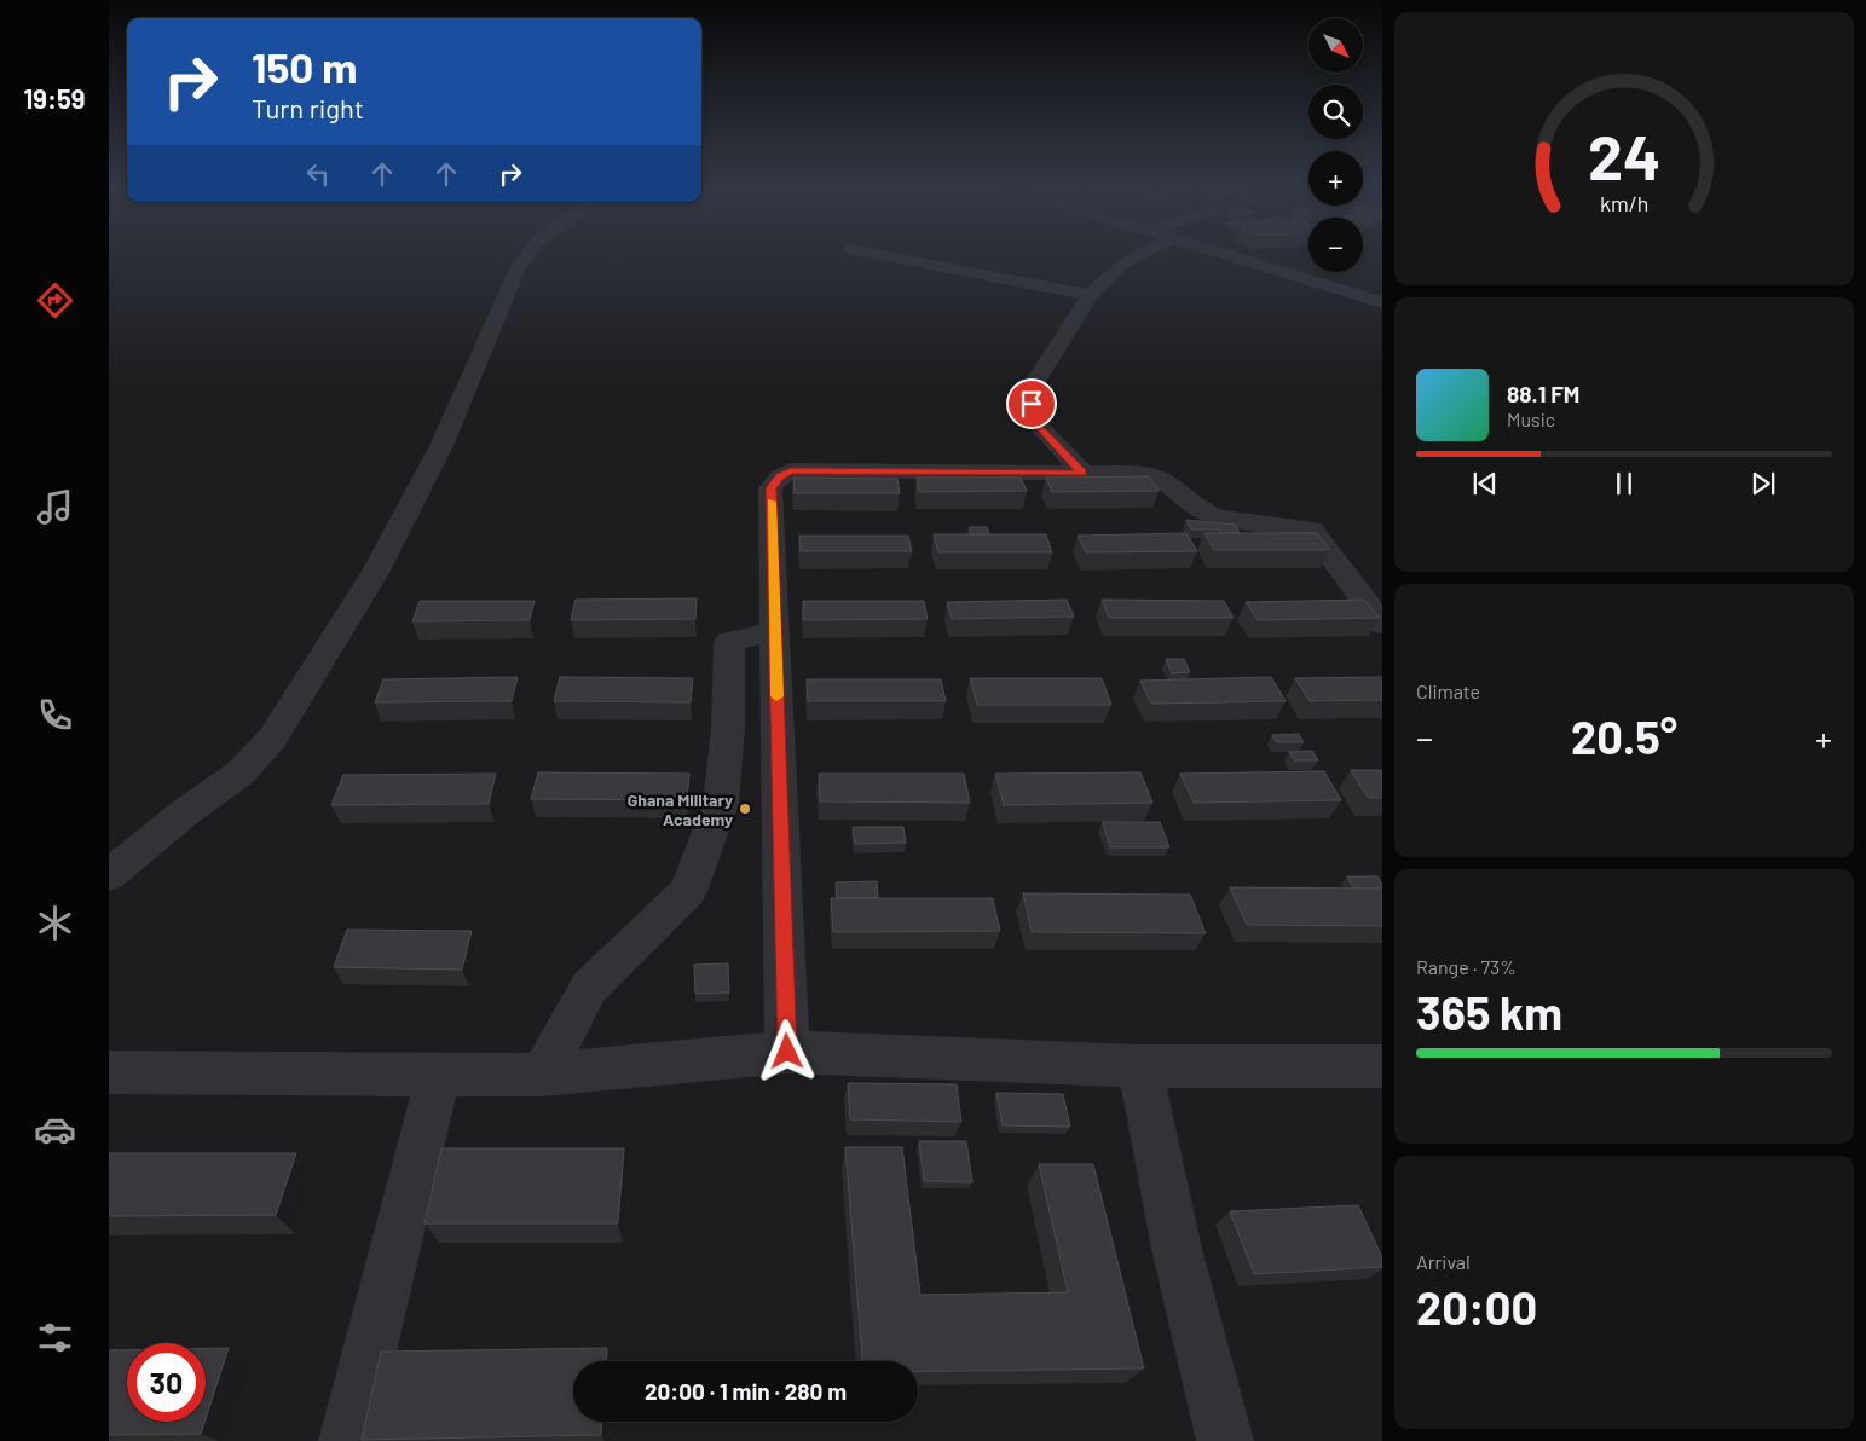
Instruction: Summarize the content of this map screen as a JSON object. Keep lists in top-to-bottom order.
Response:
{
  "places": ["Ghana Military Academy"],
  "north": "bottom right",
  "page": {
    "tabs": "19:59",
    "map_buttons": ["+", "−"],
    "turn": ["150 m", "Turn right"],
    "song": ["88.1 FM", "Music"],
    "tile": [
      "Climate",
      ["Range · 73%", "365 km"],
      ["Arrival", "20:00"]
    ],
    "heat": ["−", "20.5°", "+"],
    "limit": "30",
    "trip": "20:00 · 1 min · 280 m",
    "gauge": ["24", "km/h"]
  }
}
